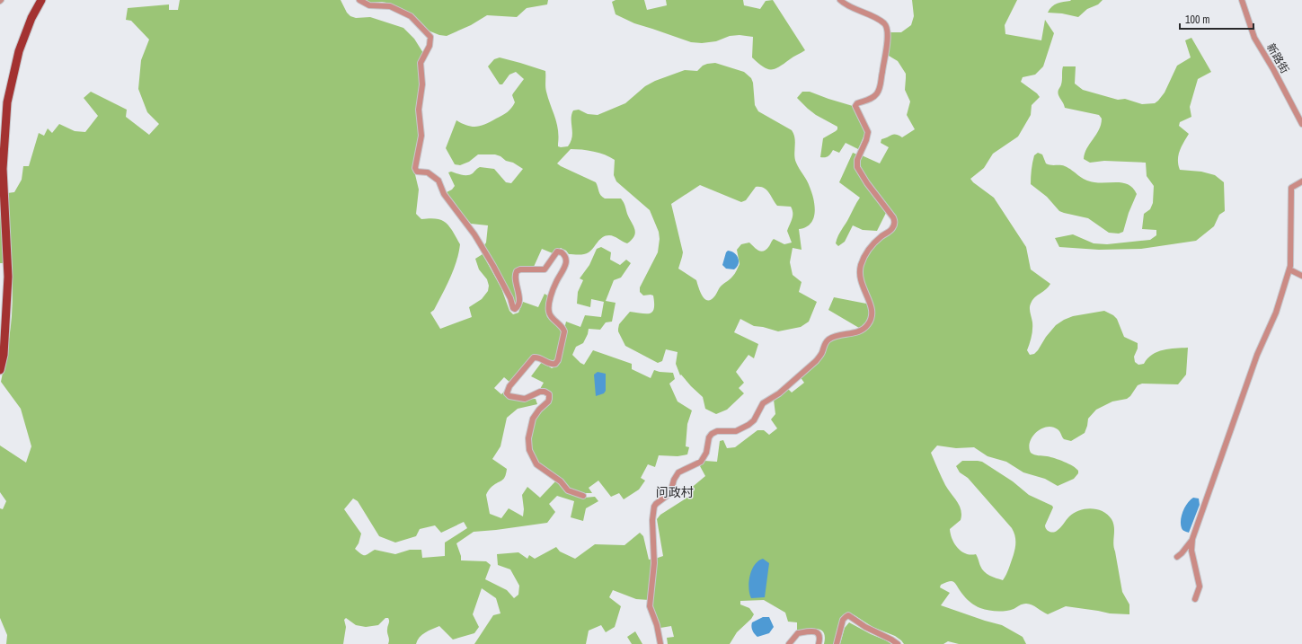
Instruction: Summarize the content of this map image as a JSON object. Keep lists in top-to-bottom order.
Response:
{
  "streets": {
    "street": ["新路街"]
  },
  "districts": ["问政村"],
  "scale_bar": "100 m"
}
